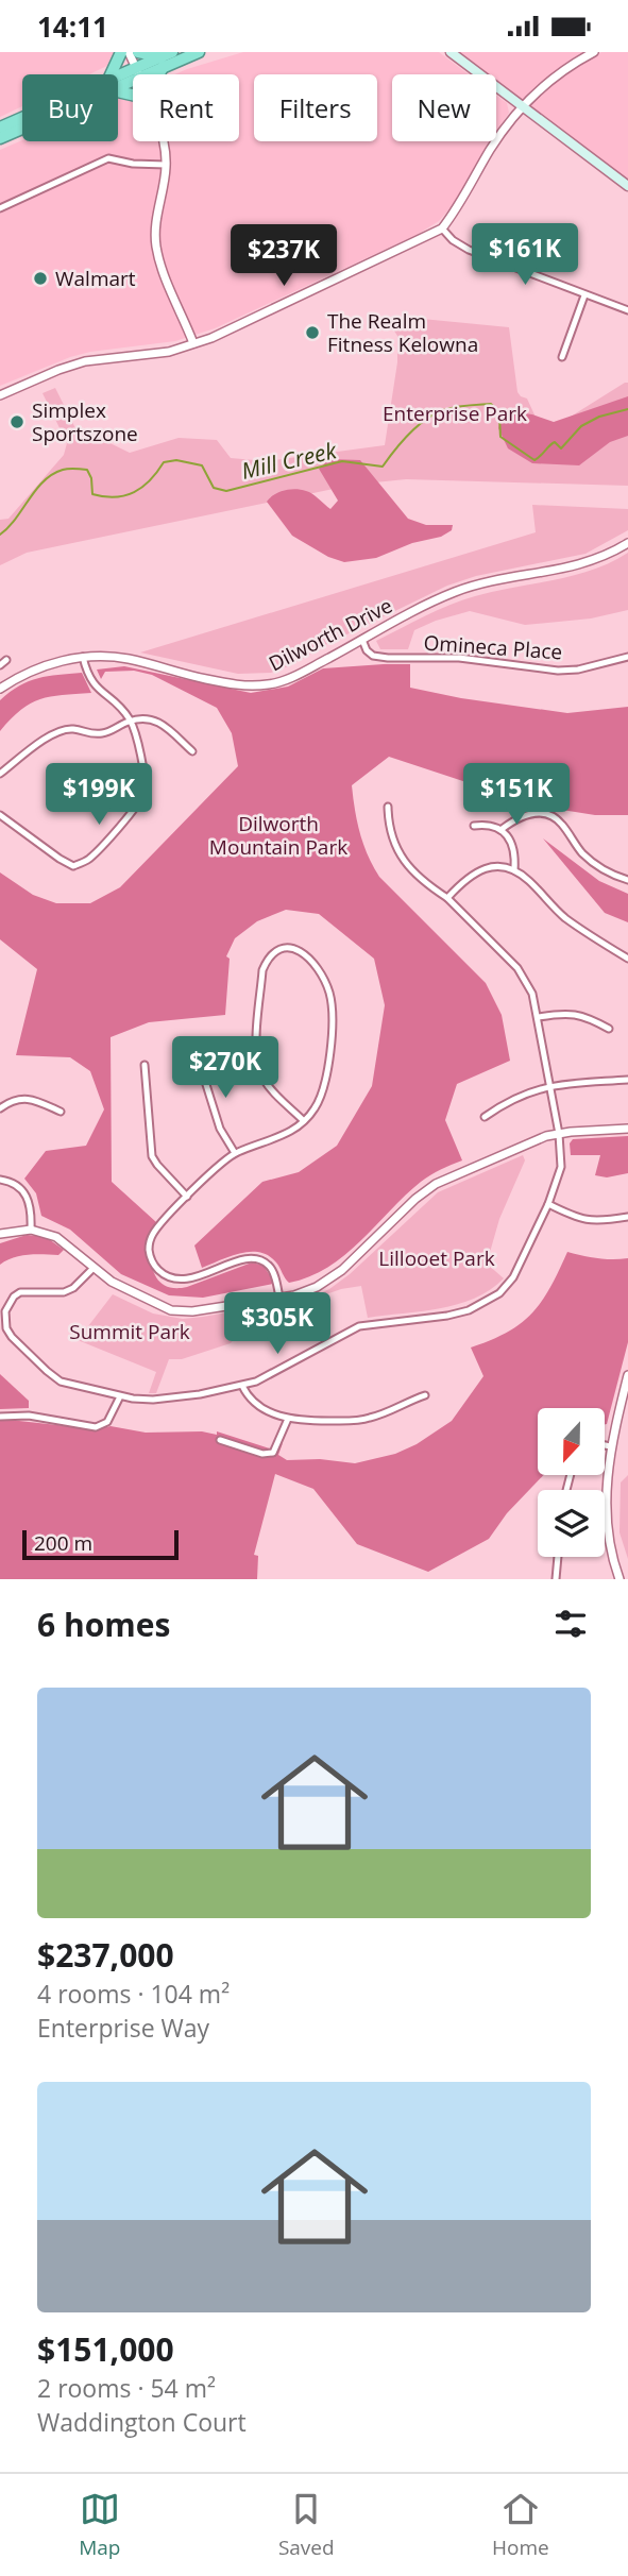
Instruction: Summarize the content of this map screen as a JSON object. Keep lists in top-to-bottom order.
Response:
{
  "streets": {
    "street": ["Dilworth Drive", "Omineca Place"]
  },
  "crossings": [
    ["Dilworth Drive", "Omineca Place"]
  ],
  "water": ["Mill Creek"],
  "parks": [
    "Enterprise Park",
    "Dilworth Mountain Park",
    "Lillooet Park",
    "Summit Park"
  ],
  "places": ["Walmart", "The Realm Fitness Kelowna", "Simplex Sportszone"],
  "scale_bar": "200 m",
  "north": "bottom",
  "page": {
    "status": "14:11",
    "chip": [
      "Buy",
      "Rent",
      "Filters",
      "New"
    ],
    "price": [
      "$161K",
      "$237K",
      "$199K",
      "$151K",
      "$270K",
      "$305K"
    ],
    "scale": "200 m",
    "heading": "6 homes",
    "list": [
      {
        "name": "$237,000",
        "note": "4 rooms · 104 m² · Enterprise Way"
      },
      {
        "name": "$151,000",
        "note": "2 rooms · 54 m² · Waddington Court"
      }
    ],
    "tabs": ["Map", "Saved", "Home"]
  }
}
